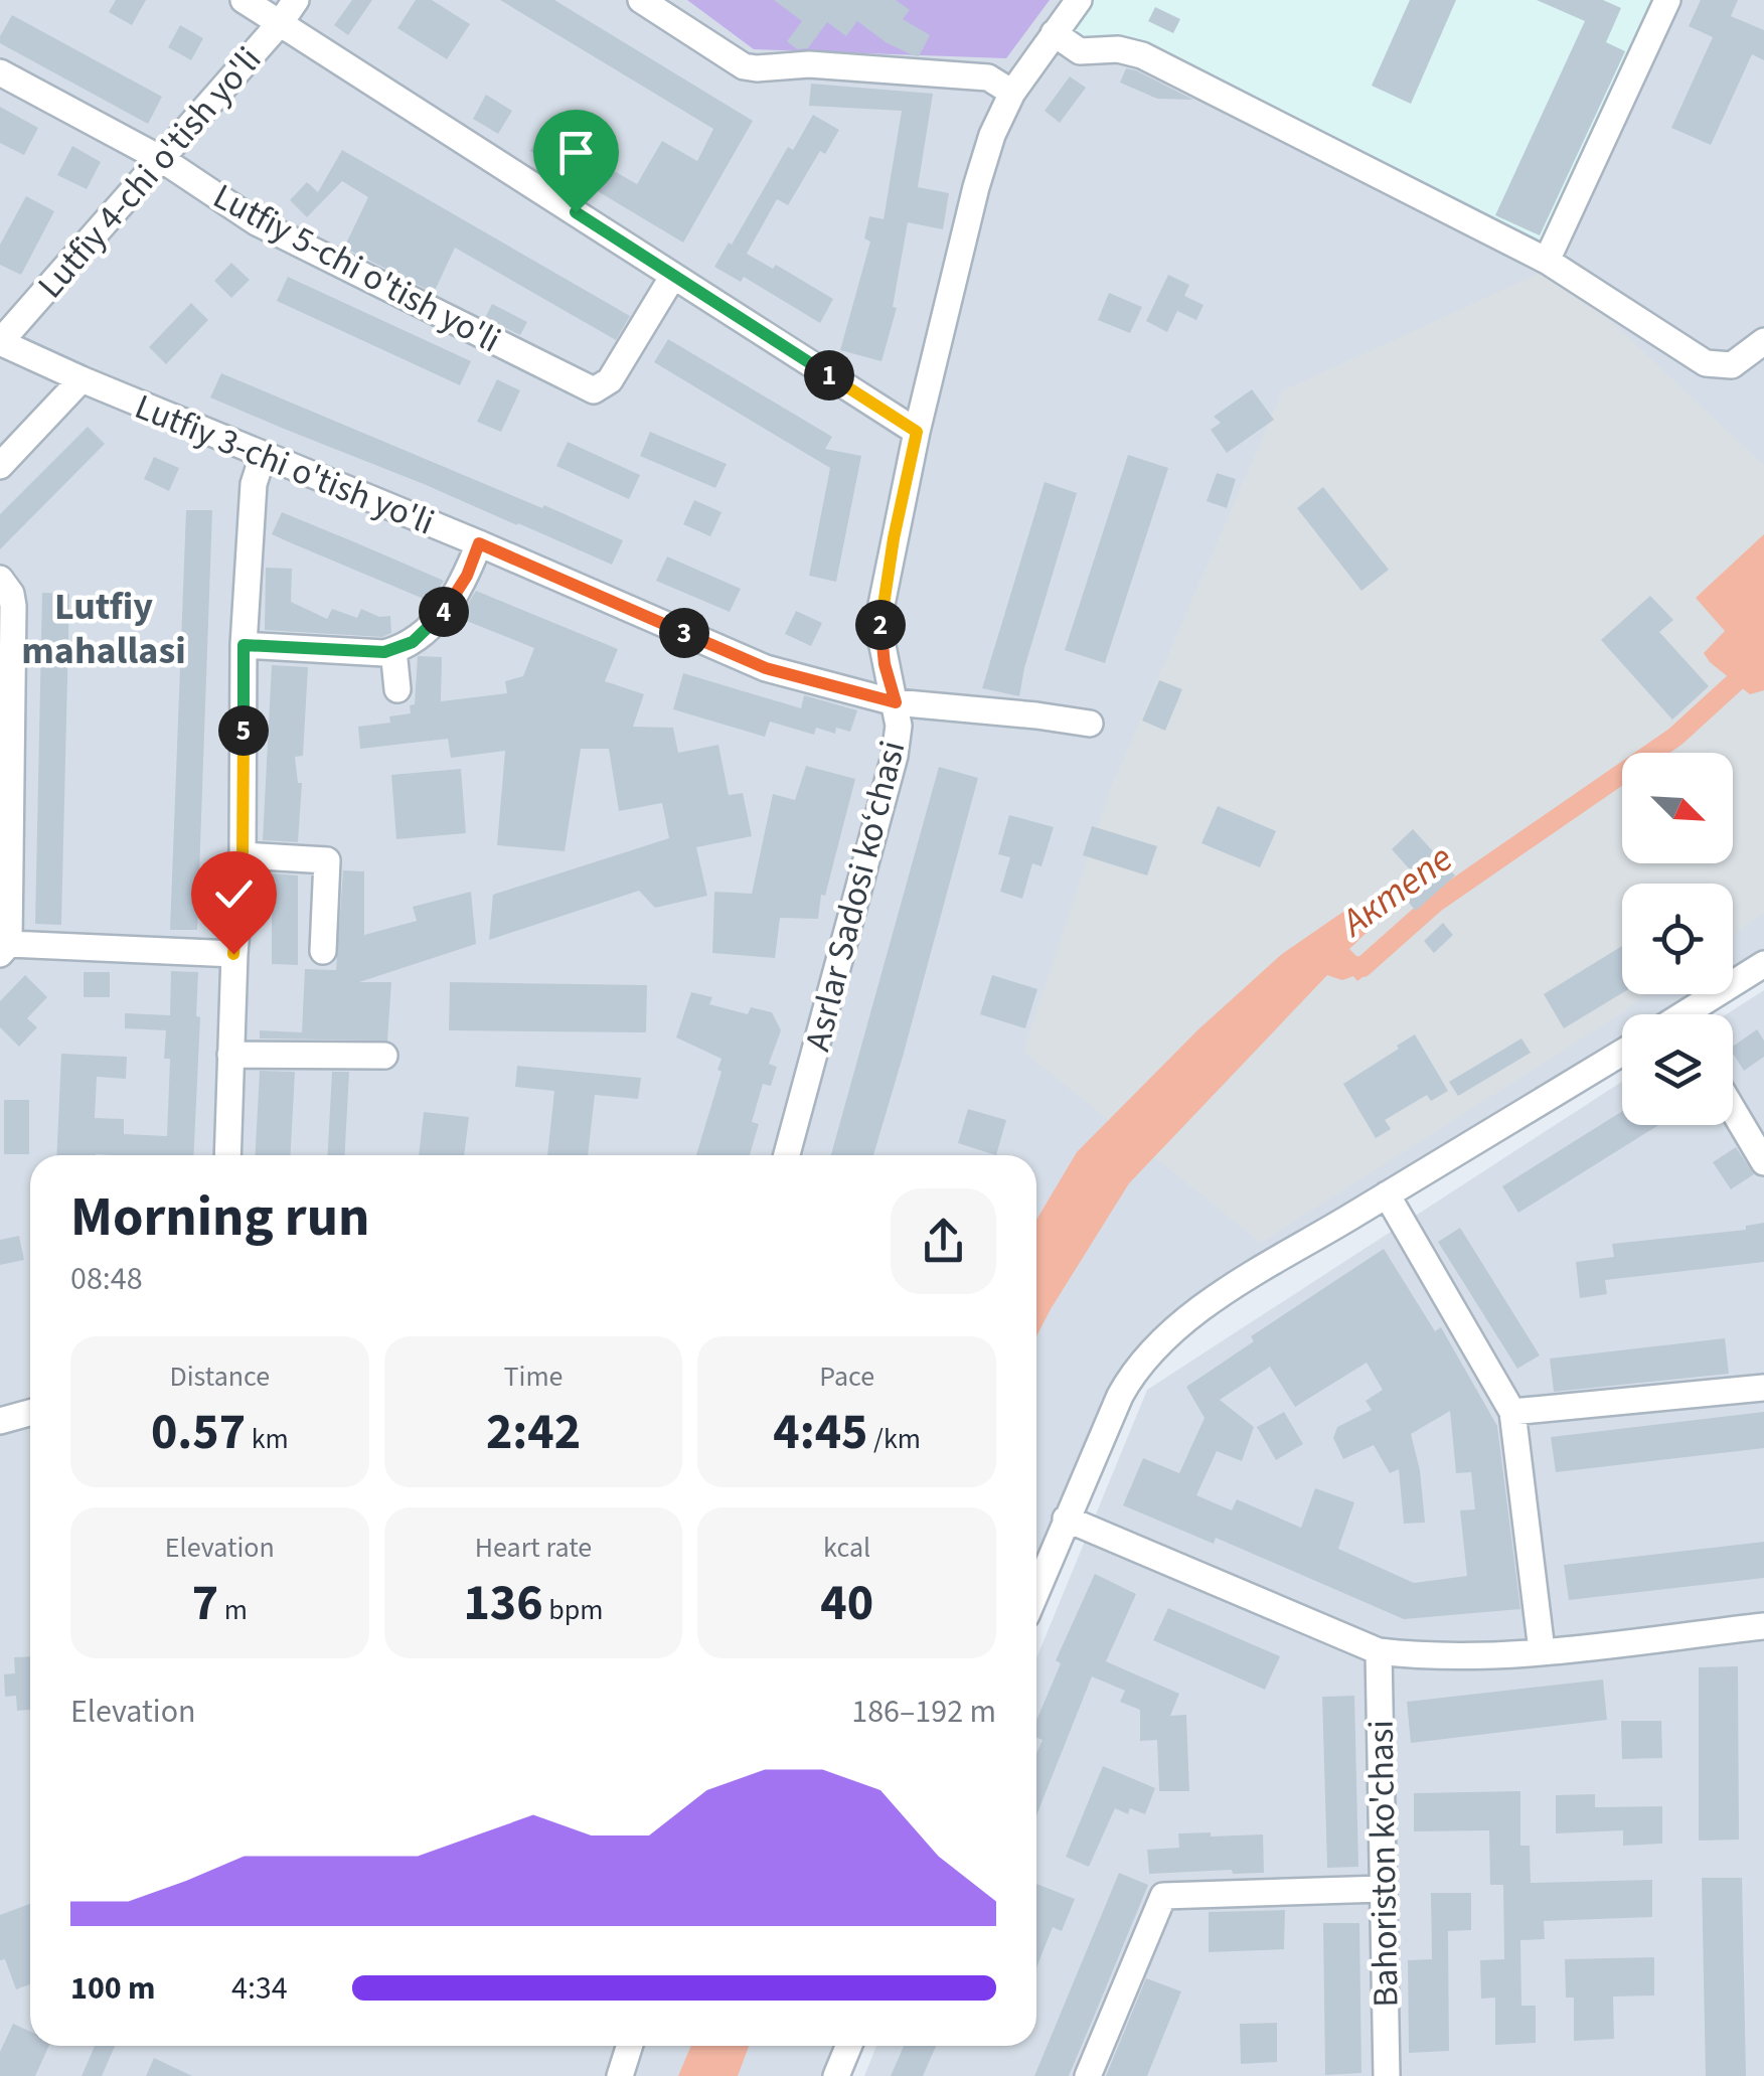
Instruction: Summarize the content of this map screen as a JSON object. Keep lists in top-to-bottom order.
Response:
{
  "streets": {
    "street": [
      "Lutfiy 4-chi o'tish yo'li",
      "Lutfiy 5-chi o'tish yo'li",
      "Lutfiy 3-chi o'tish yo'li",
      "Asrlar Sadosi ko‘chasi",
      "Bahoriston ko'chasi"
    ]
  },
  "crossings": [
    ["Lutfiy 4-chi o'tish yo'li", "Lutfiy 5-chi o'tish yo'li"],
    ["Lutfiy 4-chi o'tish yo'li", "Lutfiy 3-chi o'tish yo'li"],
    ["Lutfiy 3-chi o'tish yo'li", "Asrlar Sadosi ko‘chasi"]
  ],
  "districts": ["Lutfiy mahallasi"],
  "water": ["Актепе"],
  "north": "bottom right",
  "page": {
    "pins": [
      "1",
      "4",
      "2",
      "3",
      "5"
    ],
    "heading": ["Morning run", "08:48"],
    "stats": [
      ["Distance", "0.57 km"],
      ["Time", "2:42"],
      ["Pace", "4:45 /km"],
      ["Elevation", "7 m"],
      ["Heart rate", "136 bpm"],
      ["kcal", "40"]
    ],
    "chart": ["Elevation", "186–192 m"],
    "list": [
      {
        "name": "100 m",
        "note": "4:34"
      }
    ]
  }
}
